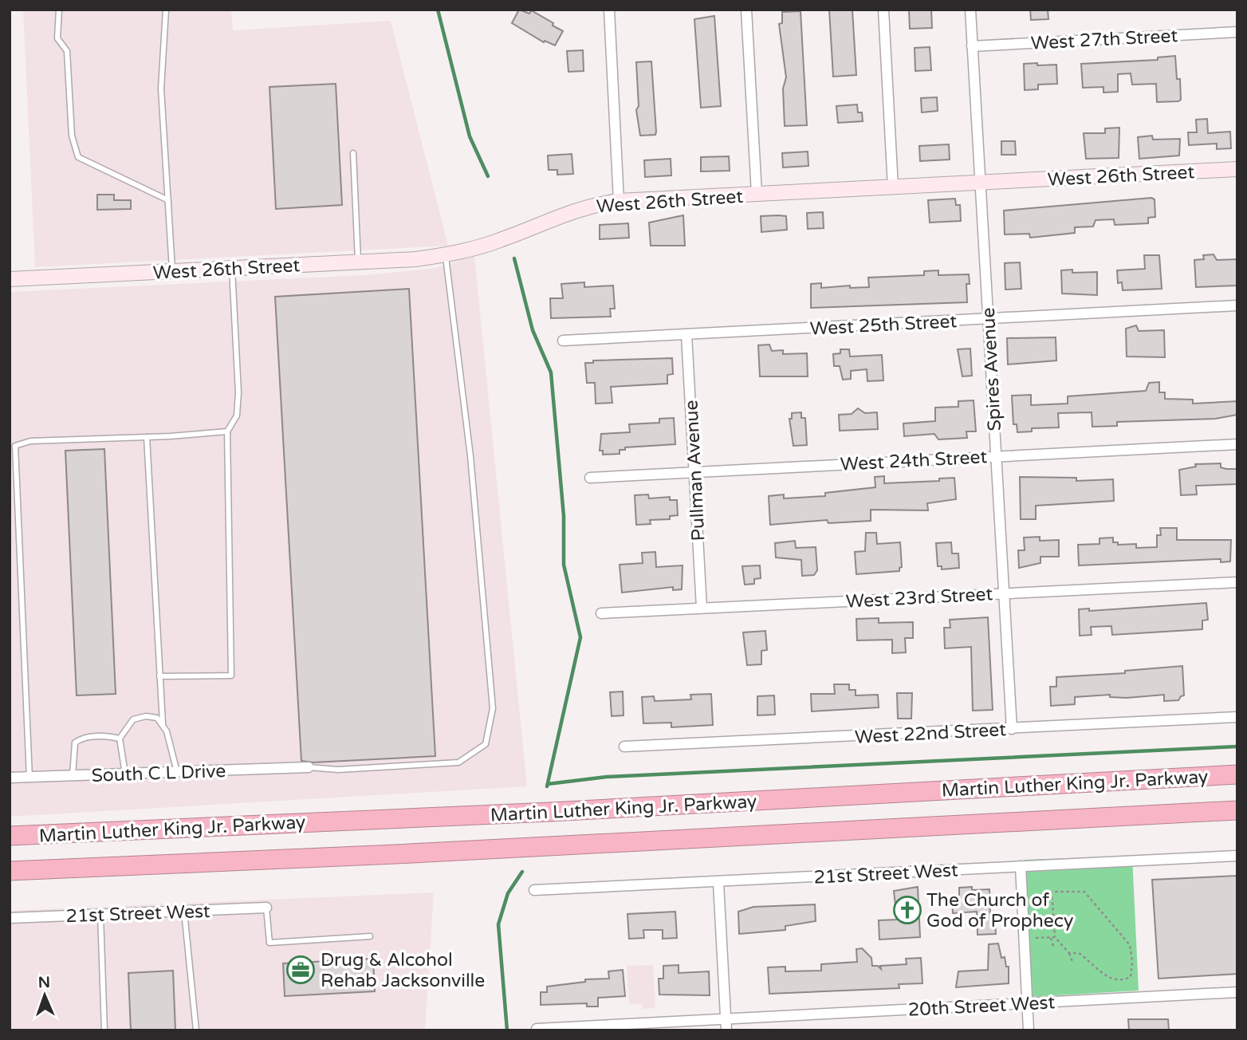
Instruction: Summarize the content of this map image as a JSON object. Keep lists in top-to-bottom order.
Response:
{
  "streets": {
    "highway": ["Martin Luther King Jr. Parkway"],
    "main road": ["West 26th Street"],
    "street": [
      "West 27th Street",
      "West 25th Street",
      "Spires Avenue",
      "West 24th Street",
      "Pullman Avenue",
      "West 23rd Street",
      "West 22nd Street",
      "South C L Drive",
      "21st Street West",
      "20th Street West"
    ]
  },
  "crossings": [
    ["West 27th Street", "Spires Avenue"],
    ["West 26th Street", "Spires Avenue"],
    ["West 25th Street", "Spires Avenue"],
    ["West 25th Street", "Pullman Avenue"],
    ["Spires Avenue", "West 24th Street"],
    ["Spires Avenue", "West 23rd Street"],
    ["Spires Avenue", "West 22nd Street"],
    ["West 24th Street", "Pullman Avenue"],
    ["Pullman Avenue", "West 23rd Street"]
  ],
  "places": {
    "church": ["The Church of God of Prophecy"],
    "office": ["Drug & Alcohol Rehab Jacksonville"]
  },
  "north": "top"
}
